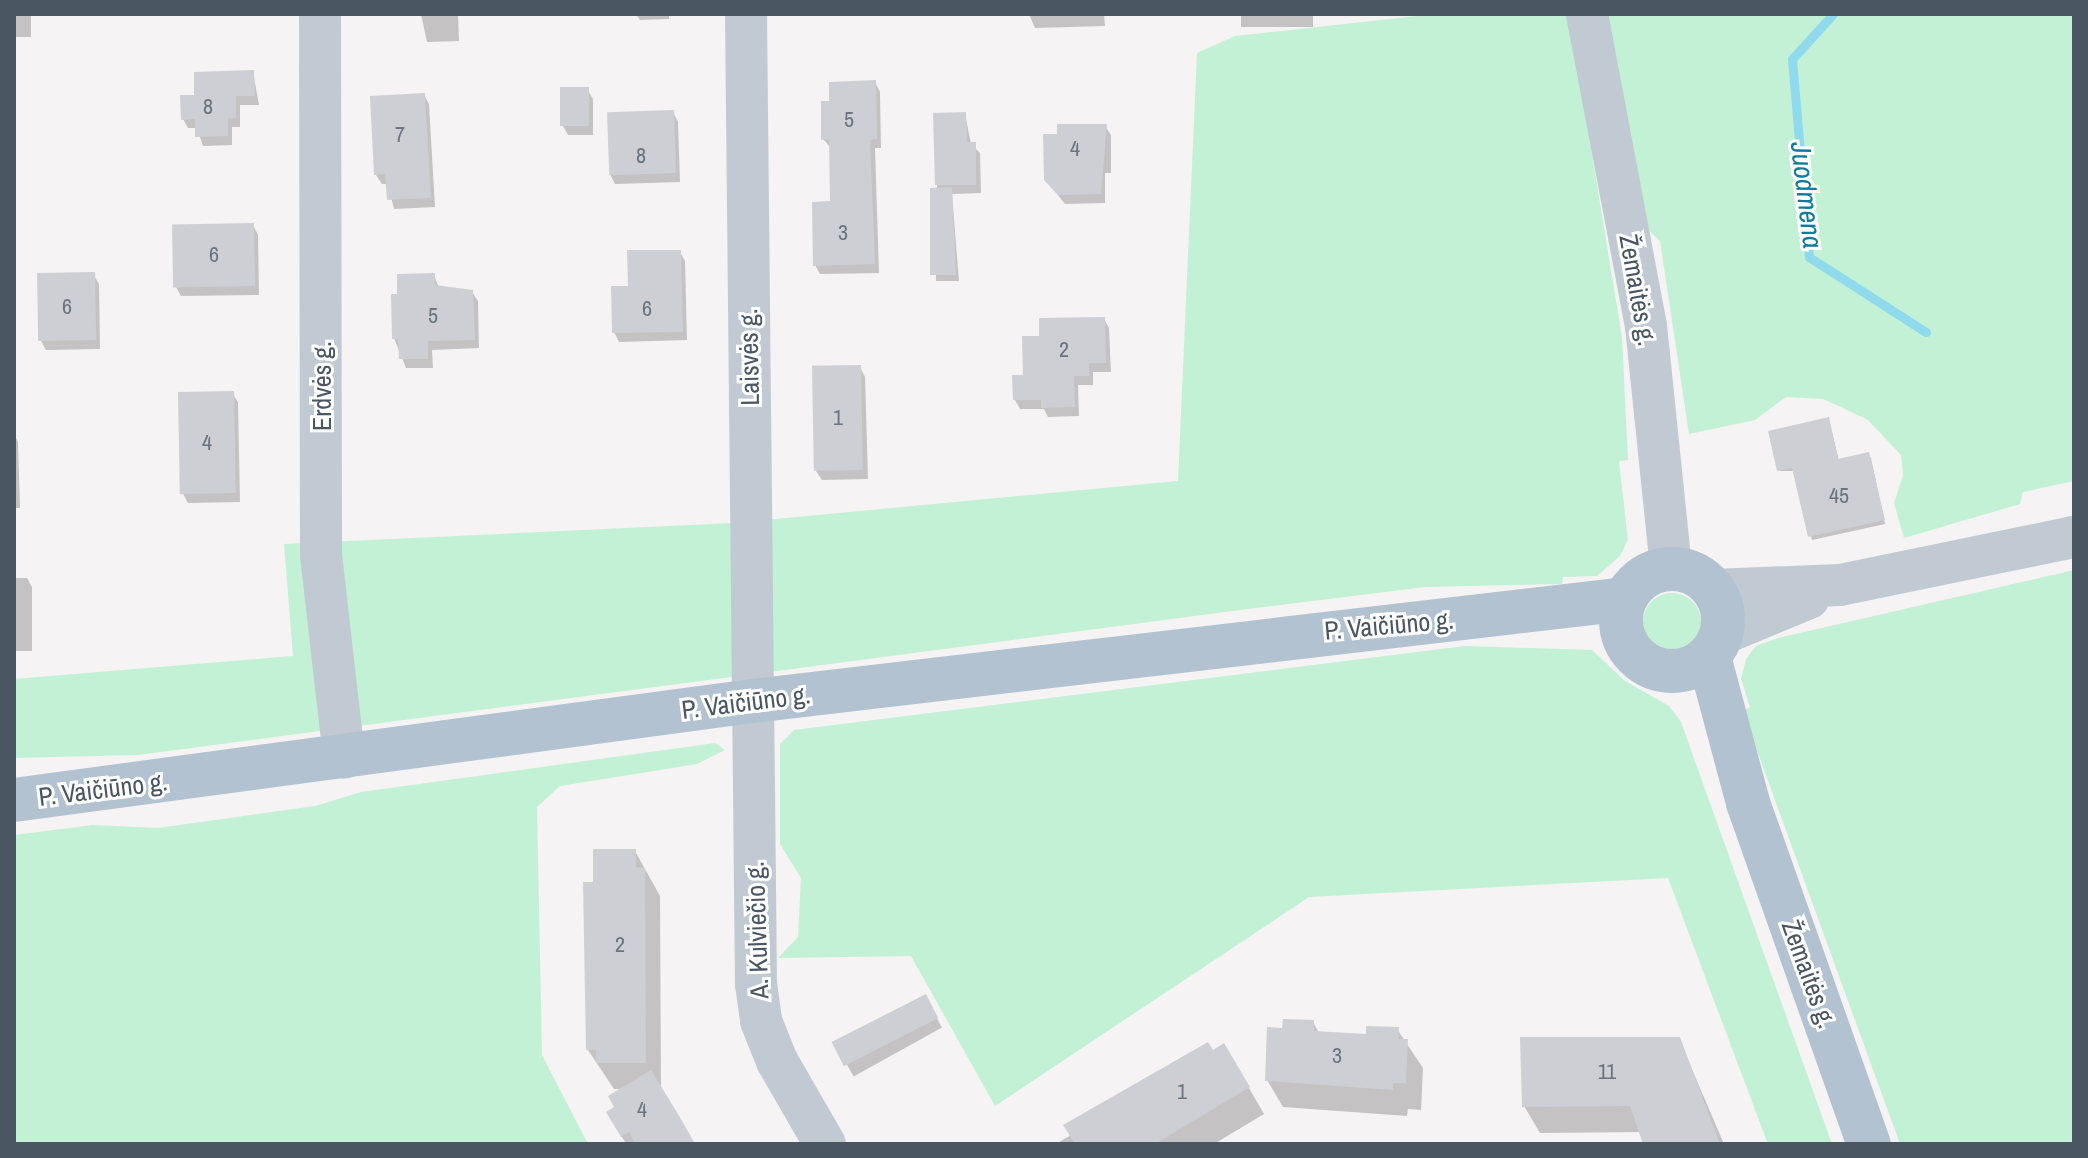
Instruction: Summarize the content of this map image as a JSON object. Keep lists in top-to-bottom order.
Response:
{
  "streets": {
    "main road": ["Žemaitės g.", "P. Vaičiūno g."],
    "street": ["Laisvės g.", "Erdvės g.", "A. Kulviečio g."]
  },
  "crossings": [
    ["Žemaitės g.", "P. Vaičiūno g."],
    ["Laisvės g.", "P. Vaičiūno g."],
    ["Laisvės g.", "A. Kulviečio g."],
    ["Erdvės g.", "P. Vaičiūno g."],
    ["P. Vaičiūno g.", "A. Kulviečio g."]
  ],
  "water": ["Juodmena"],
  "house_numbers": [
    "8",
    "5",
    "7",
    "4",
    "8",
    "3",
    "6",
    "6",
    "6",
    "5",
    "2",
    "1",
    "4",
    "45",
    "2",
    "3",
    "11",
    "1",
    "4"
  ]
}
